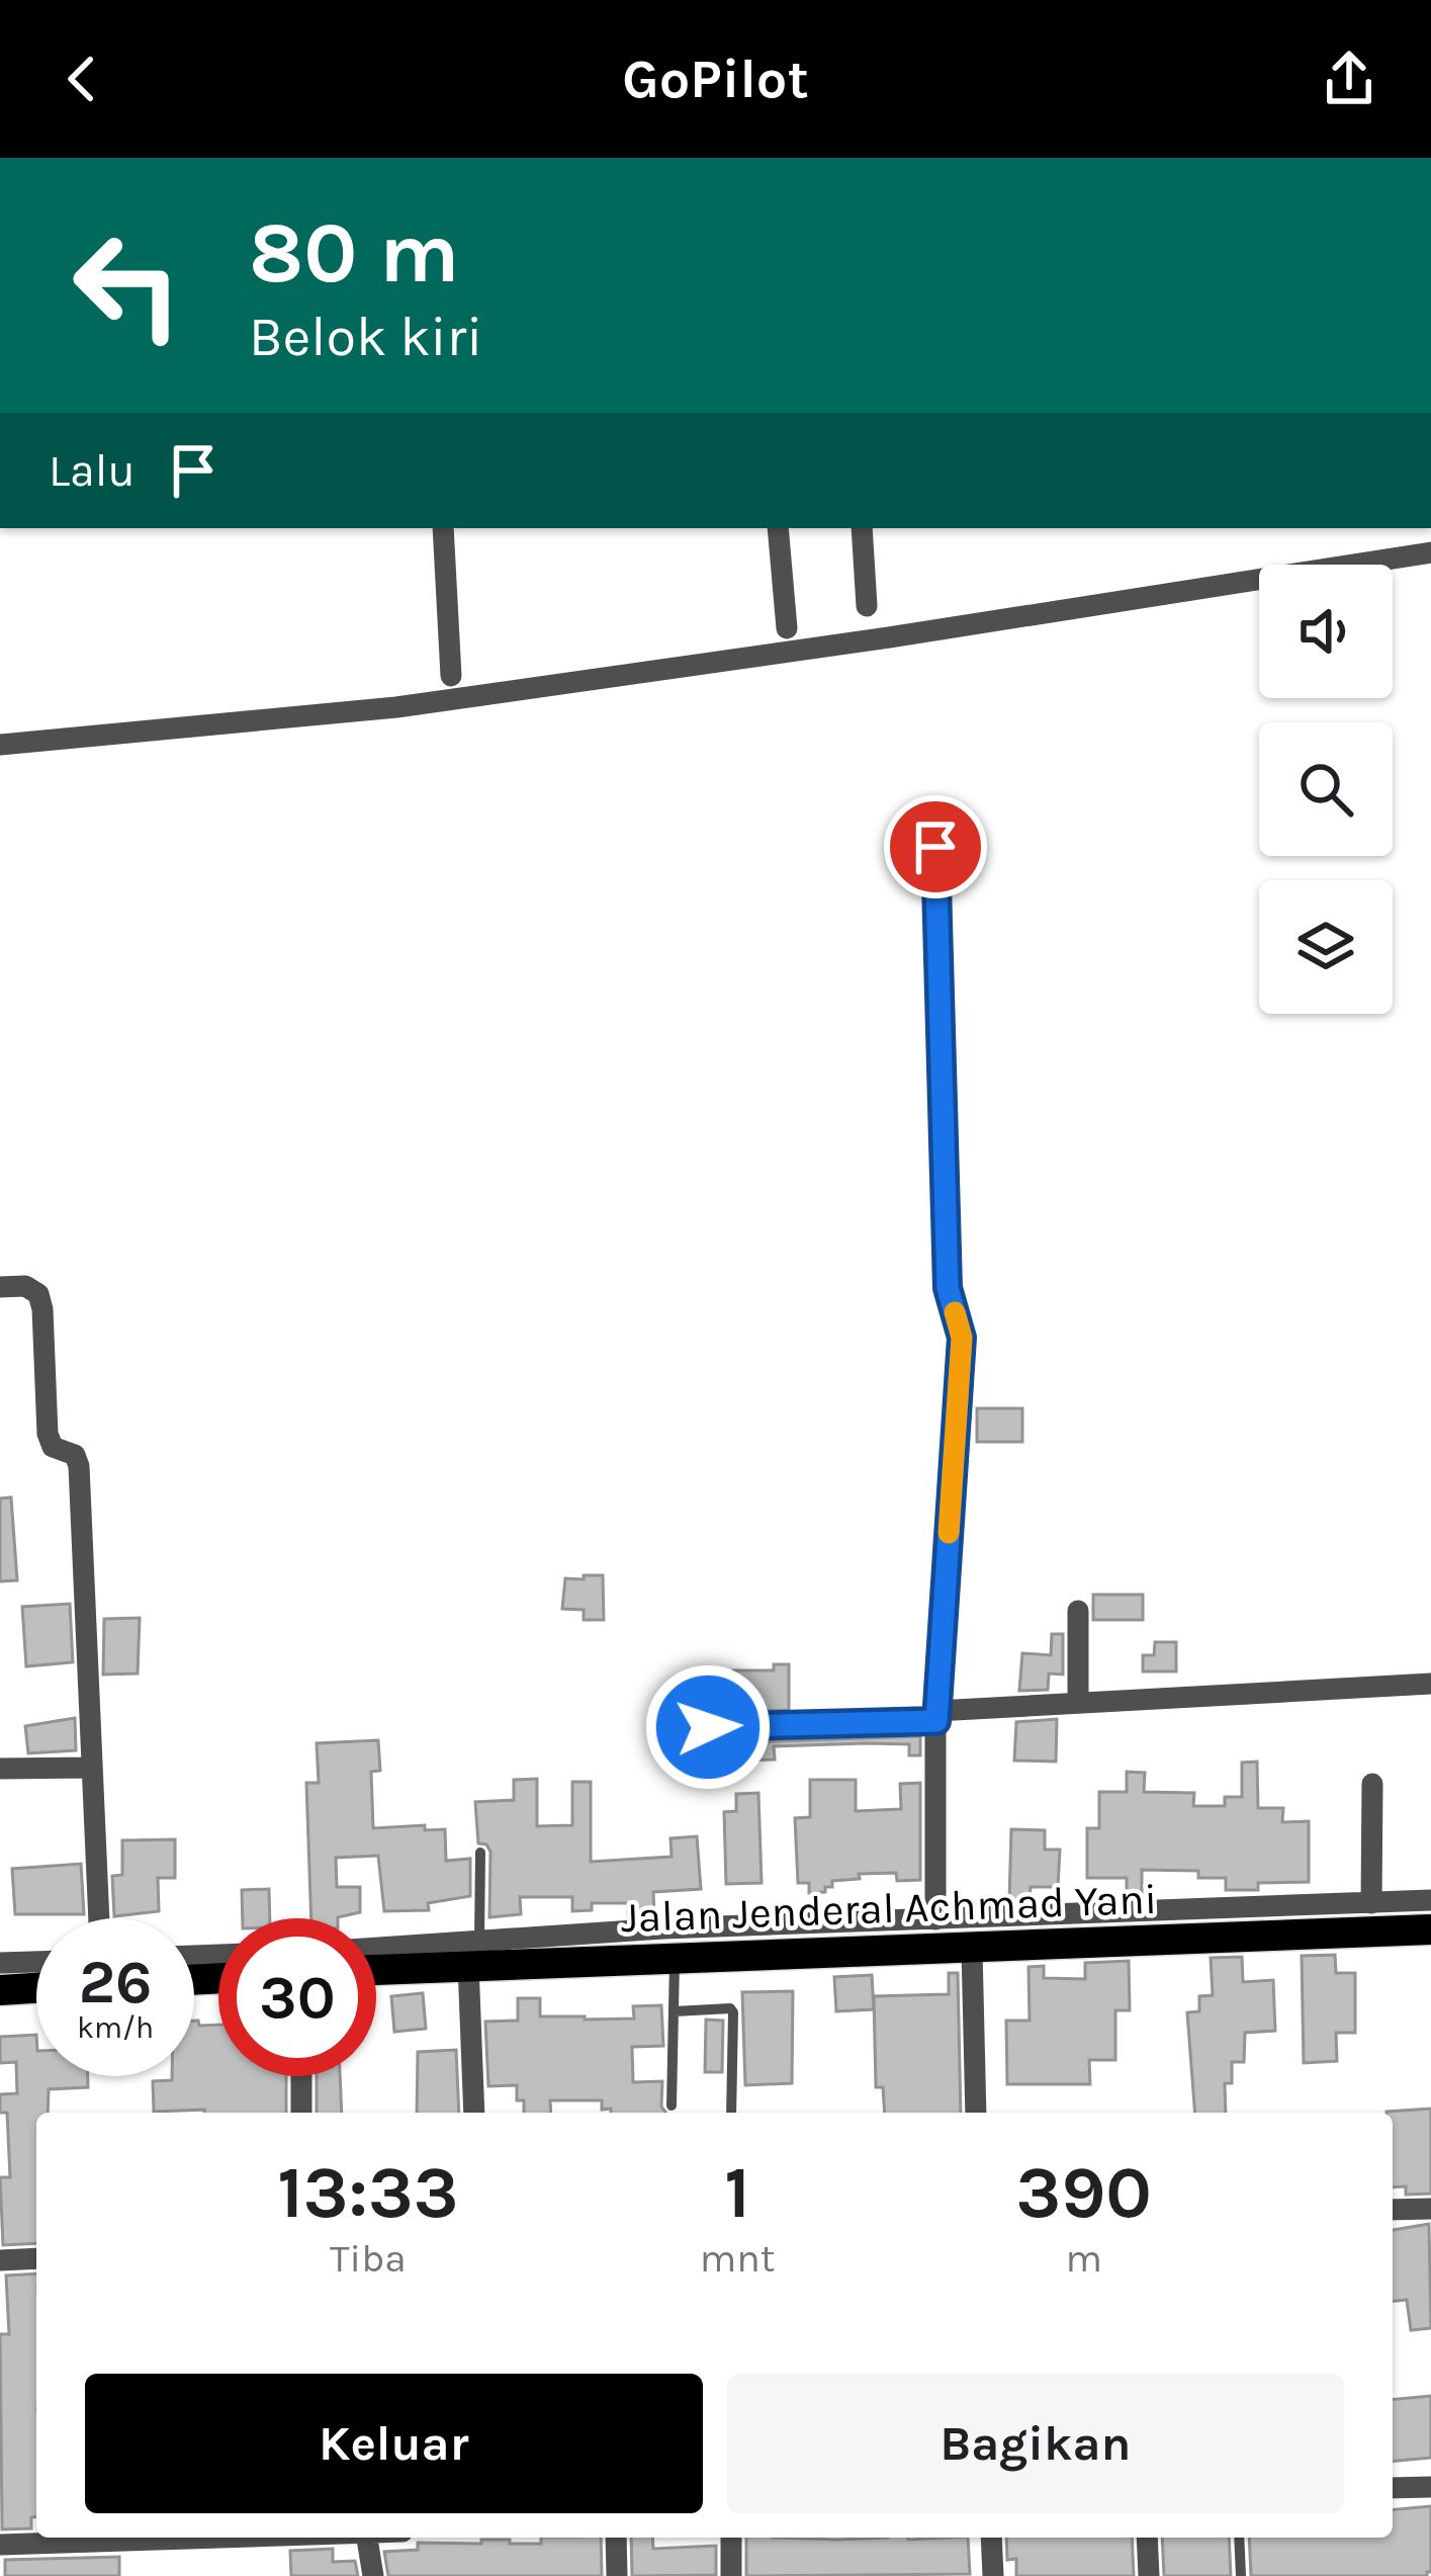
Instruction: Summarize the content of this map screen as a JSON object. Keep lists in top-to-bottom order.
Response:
{
  "streets": {
    "main road": ["Jalan Jenderal Achmad Yani"]
  },
  "page": {
    "header": "GoPilot",
    "turn": ["80 m", "Belok kiri"],
    "then": "Lalu",
    "speed": "26 km/h",
    "limit": "30",
    "eta": [
      "13:33",
      "Tiba",
      "1",
      "mnt",
      "390",
      "m"
    ],
    "buttons": ["Keluar", "Bagikan"]
  }
}
